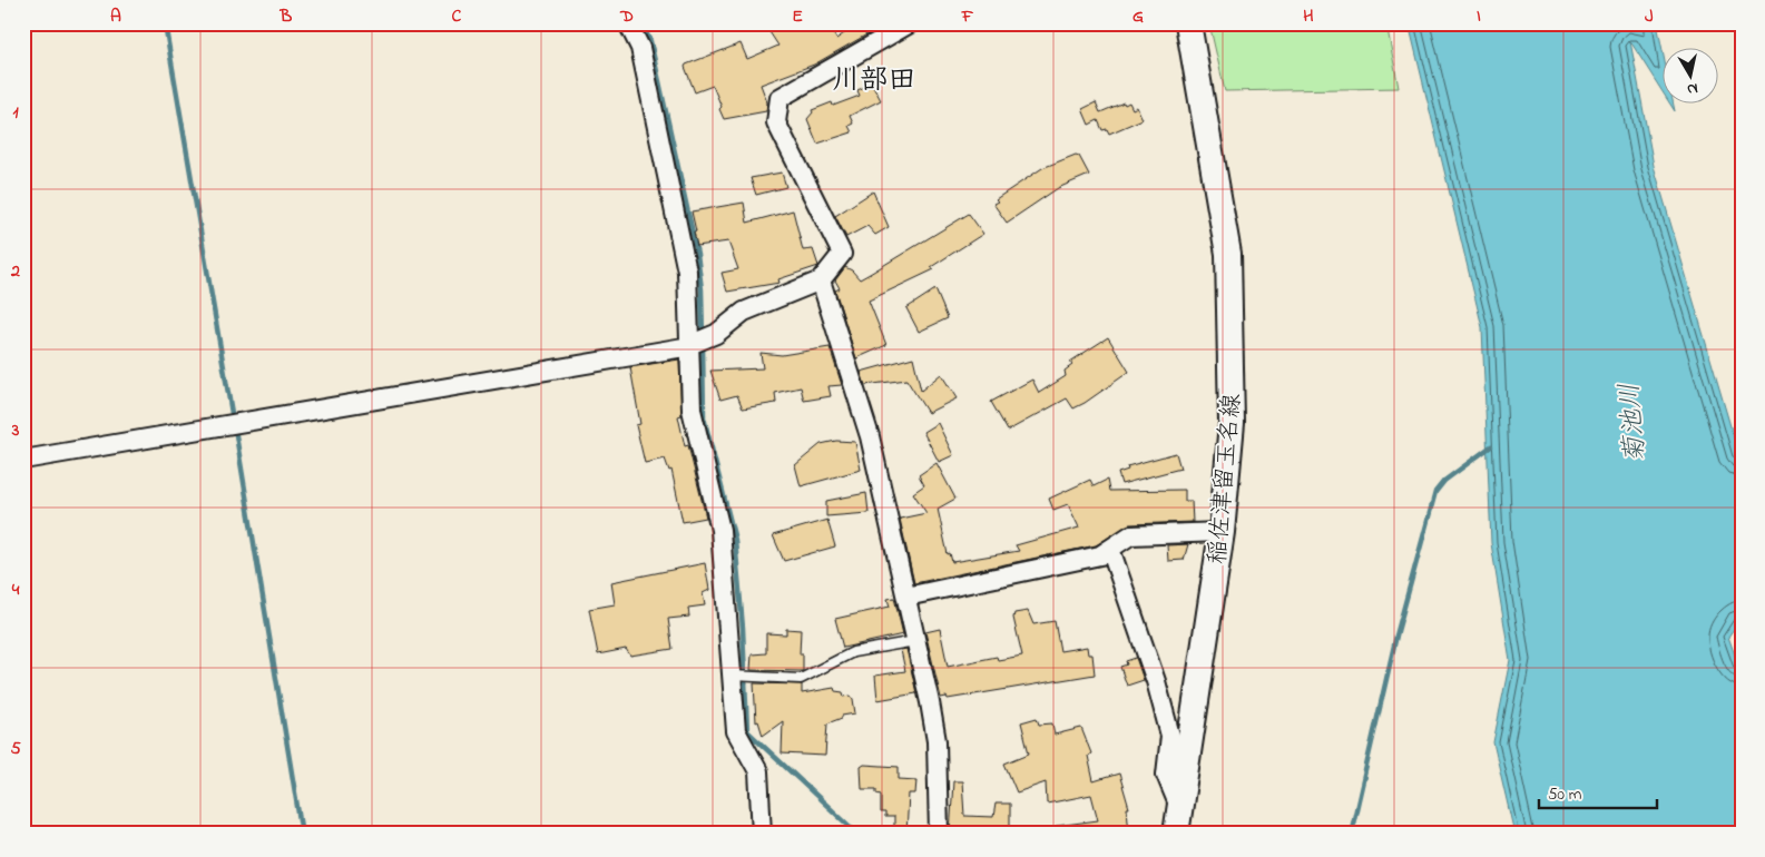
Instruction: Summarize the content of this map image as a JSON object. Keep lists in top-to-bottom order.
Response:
{
  "streets": {
    "main road": ["稲佐津留玉名線"]
  },
  "districts": ["川部田"],
  "water": ["菊池川"],
  "scale_bar": "50 m",
  "north": "bottom",
  "grid": {
    "columns": [
      "A",
      "B",
      "C",
      "D",
      "E",
      "F",
      "G",
      "H",
      "I",
      "J"
    ],
    "rows": [
      "1",
      "2",
      "3",
      "4",
      "5"
    ]
  }
}
